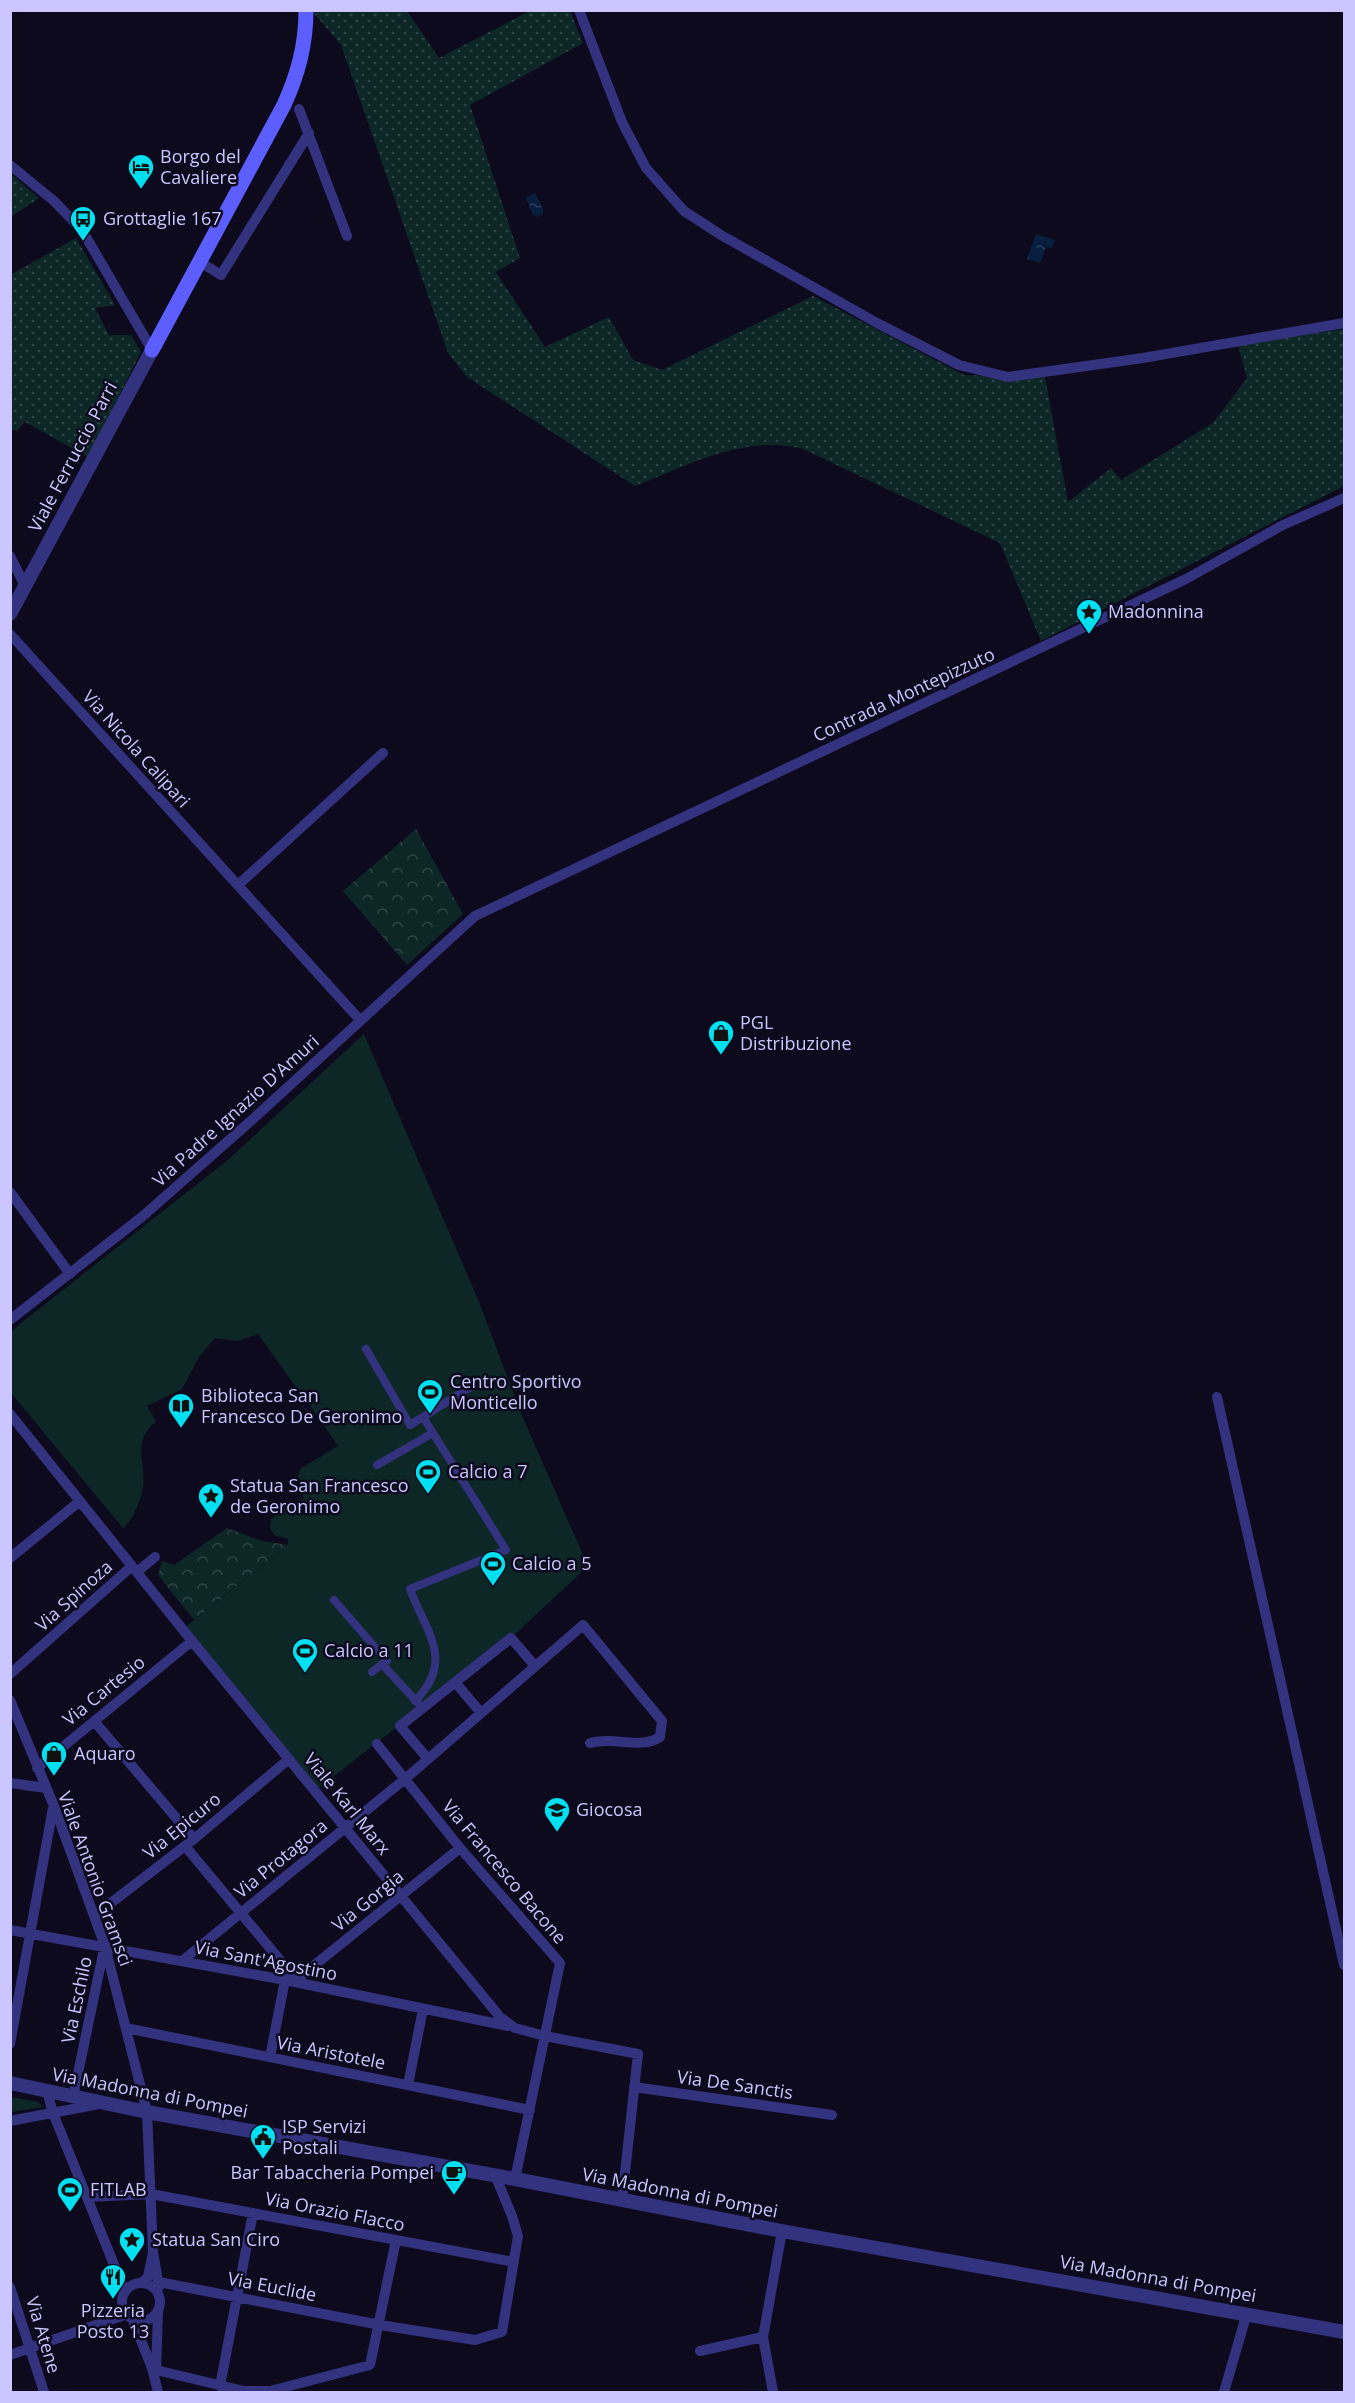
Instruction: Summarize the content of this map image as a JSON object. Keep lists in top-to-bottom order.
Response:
{
  "streets": {
    "street": [
      "Viale Ferruccio Parri",
      "Contrada Montepizzuto",
      "Via Nicola Calipari",
      "Via Padre Ignazio D'Amuri",
      "Via Spinoza",
      "Via Cartesio",
      "Viale Karl Marx",
      "Via Epicuro",
      "Via Protagora",
      "Via Francesco Bacone",
      "Viale Antonio Gramsci",
      "Via Gorgia",
      "Via Sant'Agostino",
      "Via Eschilo",
      "Via Aristotele",
      "Via De Sanctis",
      "Via Madonna di Pompei",
      "Via Orazio Flacco",
      "Via Euclide",
      "Via Atene"
    ]
  },
  "crossings": [
    ["Contrada Montepizzuto", "Via Padre Ignazio D'Amuri"],
    ["Via Nicola Calipari", "Via Padre Ignazio D'Amuri"],
    ["Via Spinoza", "Viale Karl Marx"],
    ["Via Cartesio", "Viale Karl Marx"],
    ["Via Cartesio", "Viale Antonio Gramsci"],
    ["Viale Karl Marx", "Via Epicuro"],
    ["Viale Karl Marx", "Via Protagora"],
    ["Viale Karl Marx", "Via Francesco Bacone"],
    ["Viale Karl Marx", "Via Gorgia"],
    ["Viale Karl Marx", "Via Sant'Agostino"],
    ["Viale Karl Marx", "Via De Sanctis"],
    ["Via Epicuro", "Viale Antonio Gramsci"],
    ["Via Protagora", "Via Francesco Bacone"],
    ["Via Protagora", "Via Sant'Agostino"],
    ["Via Francesco Bacone", "Via Gorgia"],
    ["Viale Antonio Gramsci", "Via Sant'Agostino"],
    ["Viale Antonio Gramsci", "Via Eschilo"],
    ["Viale Antonio Gramsci", "Via Aristotele"],
    ["Viale Antonio Gramsci", "Via Madonna di Pompei"],
    ["Viale Antonio Gramsci", "Via Orazio Flacco"],
    ["Viale Antonio Gramsci", "Via Euclide"],
    ["Via Gorgia", "Via Sant'Agostino"],
    ["Via Sant'Agostino", "Via Eschilo"],
    ["Via Eschilo", "Via Madonna di Pompei"],
    ["Via Orazio Flacco", "Via Euclide"]
  ],
  "places": {
    "hotel": ["Borgo del Cavaliere"],
    "bus stop": ["Grottaglie 167"],
    "place": ["Madonnina", "Statua San Francesco de Geronimo", "Statua San Ciro"],
    "shop": ["PGL Distribuzione", "Aquaro"],
    "sports": [
      "Centro Sportivo Monticello",
      "Calcio a 7",
      "Calcio a 5",
      "Calcio a 11",
      "FITLAB"
    ],
    "library": ["Biblioteca San Francesco De Geronimo"],
    "school or university": ["Giocosa"],
    "public building": ["ISP Servizi Postali"],
    "cafe": ["Bar Tabaccheria Pompei"],
    "restaurant": ["Pizzeria Posto 13"]
  }
}
